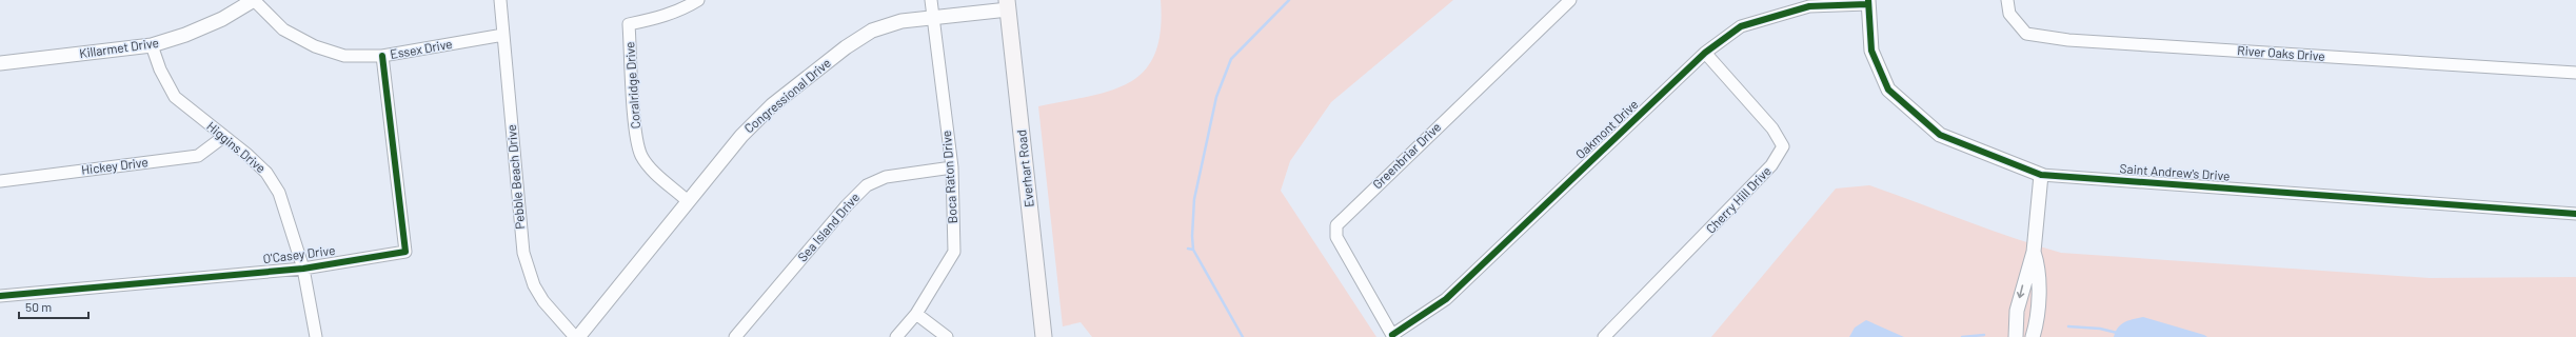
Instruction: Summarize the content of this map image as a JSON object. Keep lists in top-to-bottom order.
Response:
{
  "streets": {
    "main road": ["Everhart Road"],
    "street": [
      "Killarmet Drive",
      "Essex Drive",
      "River Oaks Drive",
      "Coralridge Drive",
      "Congressional Drive",
      "Oakmont Drive",
      "Higgins Drive",
      "Greenbriar Drive",
      "Hickey Drive",
      "Saint Andrew's Drive",
      "Pebble Beach Drive",
      "Boca Raton Drive",
      "Cherry Hill Drive",
      "Sea Island Drive",
      "O'Casey Drive"
    ]
  },
  "crossings": [
    ["Killarmet Drive", "Essex Drive"],
    ["Killarmet Drive", "Higgins Drive"],
    ["Essex Drive", "Pebble Beach Drive"],
    ["Essex Drive", "O'Casey Drive"],
    ["Coralridge Drive", "Congressional Drive"],
    ["Congressional Drive", "Everhart Road"],
    ["Congressional Drive", "Pebble Beach Drive"],
    ["Congressional Drive", "Boca Raton Drive"],
    ["Oakmont Drive", "Greenbriar Drive"],
    ["Oakmont Drive", "Saint Andrew's Drive"],
    ["Oakmont Drive", "Cherry Hill Drive"],
    ["Higgins Drive", "Hickey Drive"],
    ["Higgins Drive", "O'Casey Drive"],
    ["Boca Raton Drive", "Sea Island Drive"]
  ],
  "scale_bar": "50 m"
}
